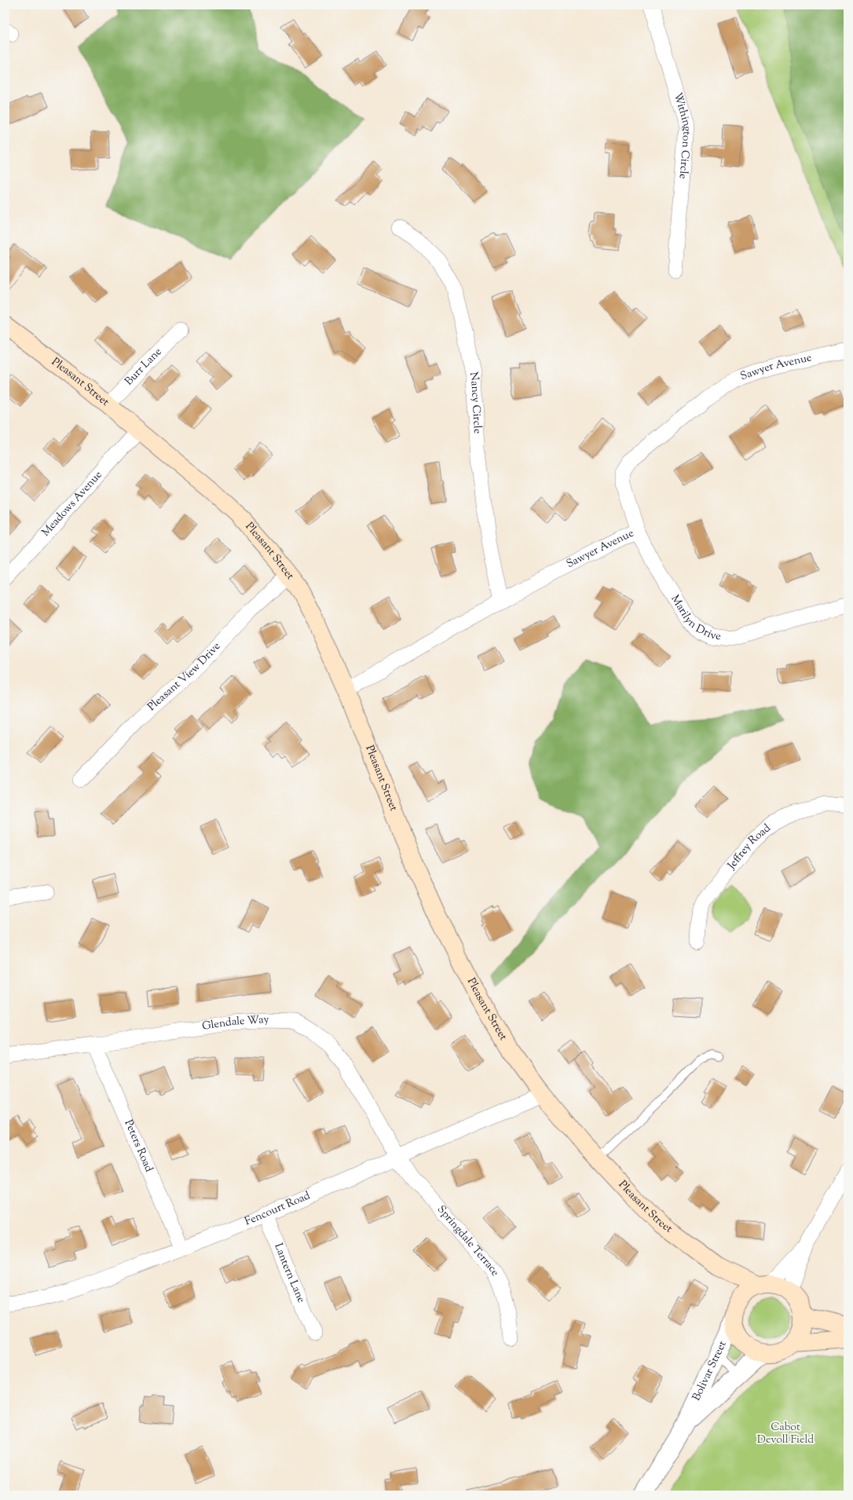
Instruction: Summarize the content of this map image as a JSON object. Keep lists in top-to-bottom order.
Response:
{
  "streets": {
    "main road": ["Pleasant Street"],
    "street": [
      "Withington Circle",
      "Burr Lane",
      "Sawyer Avenue",
      "Nancy Circle",
      "Meadows Avenue",
      "Marilyn Drive",
      "Pleasant View Drive",
      "Jeffrey Road",
      "Glendale Way",
      "Peters Road",
      "Fencourt Road",
      "Springdale Terrace",
      "Lantern Lane",
      "Bolivar Street"
    ]
  },
  "crossings": [
    ["Burr Lane", "Pleasant Street"],
    ["Sawyer Avenue", "Pleasant Street"],
    ["Sawyer Avenue", "Nancy Circle"],
    ["Sawyer Avenue", "Marilyn Drive"],
    ["Pleasant Street", "Meadows Avenue"],
    ["Pleasant Street", "Pleasant View Drive"],
    ["Pleasant Street", "Fencourt Road"],
    ["Pleasant Street", "Bolivar Street"],
    ["Glendale Way", "Peters Road"],
    ["Glendale Way", "Fencourt Road"],
    ["Glendale Way", "Springdale Terrace"],
    ["Peters Road", "Fencourt Road"],
    ["Fencourt Road", "Springdale Terrace"],
    ["Fencourt Road", "Lantern Lane"]
  ],
  "parks": ["Cabot Devoll Field"]
}
